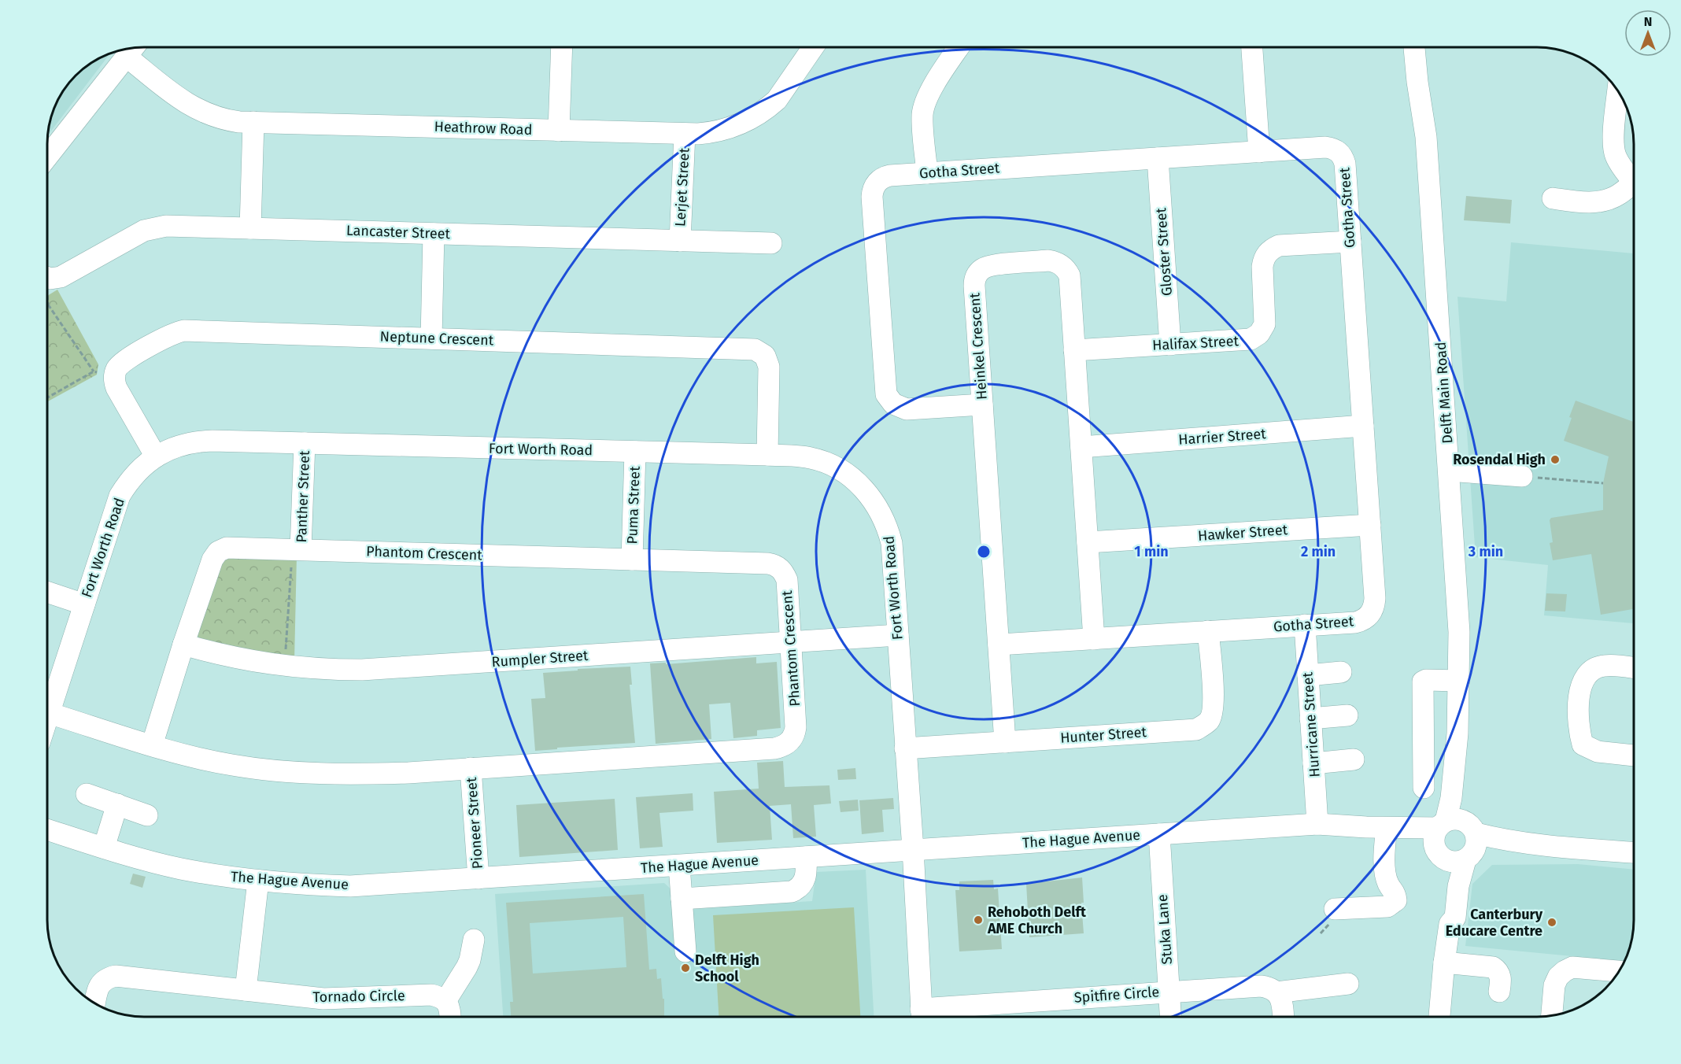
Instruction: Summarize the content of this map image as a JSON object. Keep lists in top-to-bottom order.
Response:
{
  "streets": {
    "street": [
      "Heathrow Road",
      "Gotha Street",
      "Lerjet Street",
      "Lancaster Street",
      "Gloster Street",
      "Neptune Crescent",
      "Halifax Street",
      "Heinkel Crescent",
      "Delft Main Road",
      "Harrier Street",
      "Fort Worth Road",
      "Panther Street",
      "Puma Street",
      "Hawker Street",
      "Phantom Crescent",
      "Rumpler Street",
      "Hurricane Street",
      "Hunter Street",
      "Pioneer Street",
      "The Hague Avenue",
      "Stuka Lane",
      "Spitfire Circle",
      "Tornado Circle"
    ]
  },
  "crossings": [
    ["Heathrow Road", "Lerjet Street"],
    ["Gotha Street", "Gloster Street"],
    ["Gotha Street", "Halifax Street"],
    ["Gotha Street", "Heinkel Crescent"],
    ["Gotha Street", "Harrier Street"],
    ["Gotha Street", "Hawker Street"],
    ["Gotha Street", "Hurricane Street"],
    ["Gotha Street", "Hunter Street"],
    ["Lerjet Street", "Lancaster Street"],
    ["Gloster Street", "Halifax Street"],
    ["Neptune Crescent", "Fort Worth Road"],
    ["Halifax Street", "Heinkel Crescent"],
    ["Heinkel Crescent", "Harrier Street"],
    ["Heinkel Crescent", "Hawker Street"],
    ["Heinkel Crescent", "Hunter Street"],
    ["Delft Main Road", "The Hague Avenue"],
    ["Fort Worth Road", "Panther Street"],
    ["Fort Worth Road", "Puma Street"],
    ["Fort Worth Road", "Phantom Crescent"],
    ["Fort Worth Road", "Rumpler Street"],
    ["Fort Worth Road", "Hunter Street"],
    ["Fort Worth Road", "The Hague Avenue"],
    ["Fort Worth Road", "Spitfire Circle"],
    ["Panther Street", "Phantom Crescent"],
    ["Puma Street", "Phantom Crescent"],
    ["Phantom Crescent", "Rumpler Street"],
    ["Phantom Crescent", "Pioneer Street"],
    ["Hurricane Street", "The Hague Avenue"],
    ["Pioneer Street", "The Hague Avenue"],
    ["The Hague Avenue", "Stuka Lane"],
    ["The Hague Avenue", "Spitfire Circle"],
    ["Stuka Lane", "Spitfire Circle"]
  ],
  "places": [
    "Rosendal High",
    "Rehoboth Delft AME Church",
    "Canterbury Educare Centre",
    "Delft High School"
  ],
  "north": "top",
  "rings": ["1 min", "2 min", "3 min"]
}
